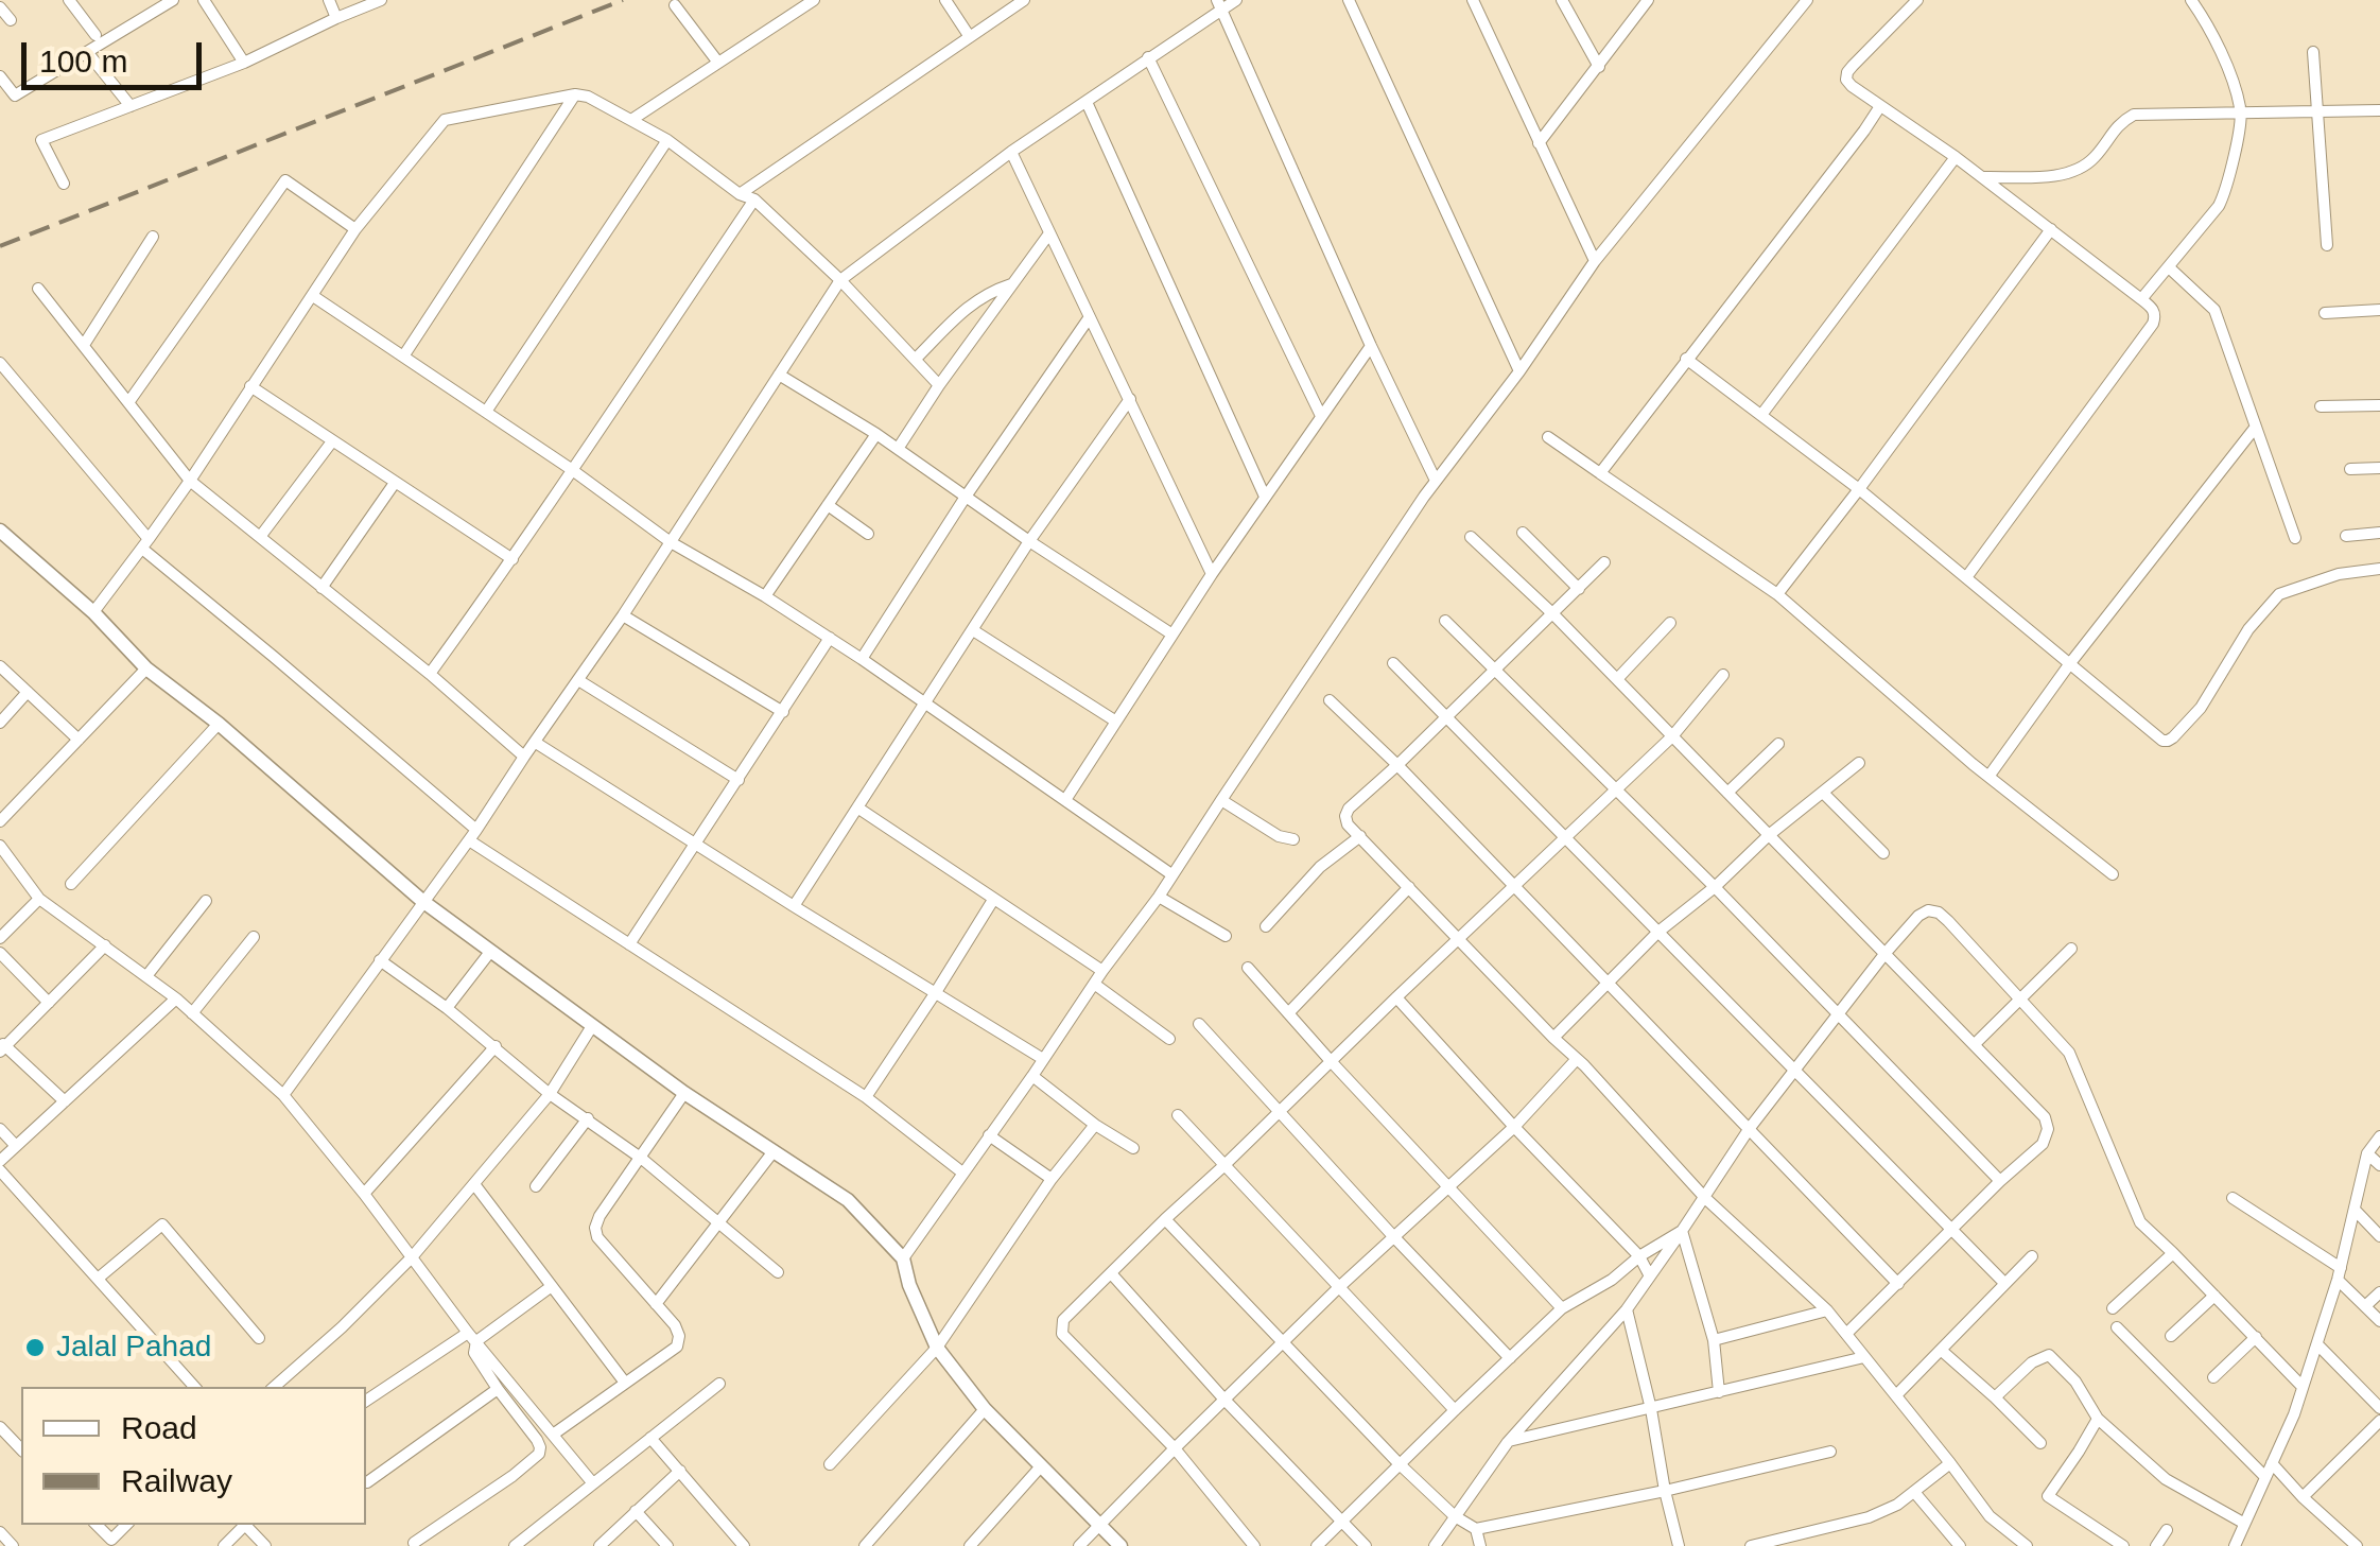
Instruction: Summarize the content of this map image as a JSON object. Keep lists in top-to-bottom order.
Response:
{
  "places": ["Jalal Pahad"],
  "legend": ["Road", "Railway"],
  "scale_bar": "100 m"
}
